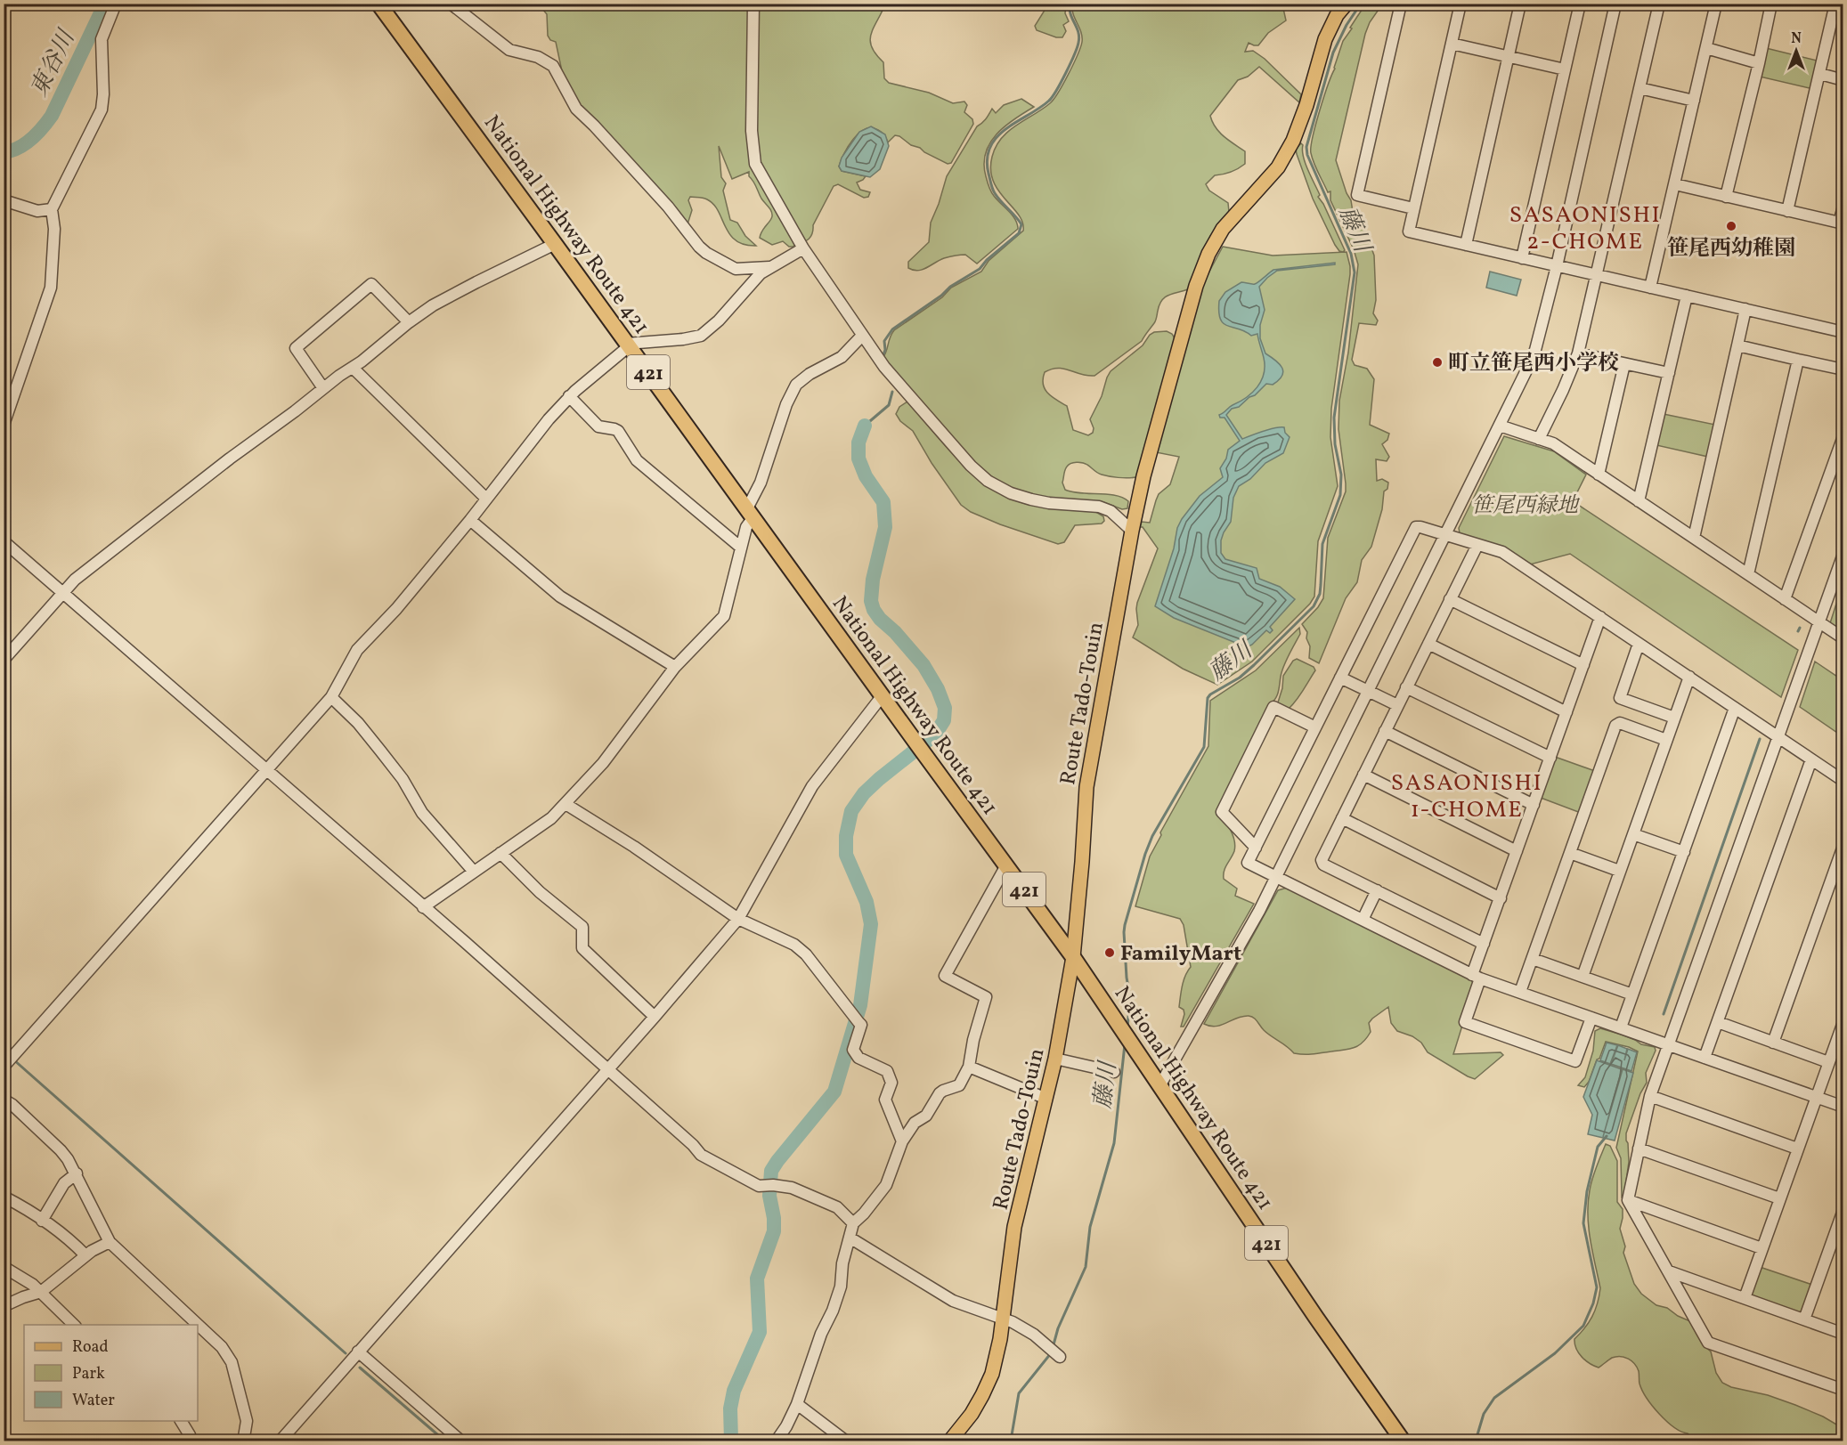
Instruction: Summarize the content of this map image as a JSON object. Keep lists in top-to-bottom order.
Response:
{
  "streets": {
    "highway": ["National Highway Route 421", "421"],
    "main road": ["Route Tado-Touin"]
  },
  "crossings": [
    ["National Highway Route 421", "Route Tado-Touin"]
  ],
  "districts": ["SASAONISHI 2-CHOME", "SASAONISHI 1-CHOME"],
  "water": ["東谷川", "藤川"],
  "parks": ["笹尾西緑地"],
  "places": ["笹尾西幼稚園", "町立笹尾西小学校", "FamilyMart"],
  "legend": ["Road", "Park", "Water"],
  "north": "top"
}
